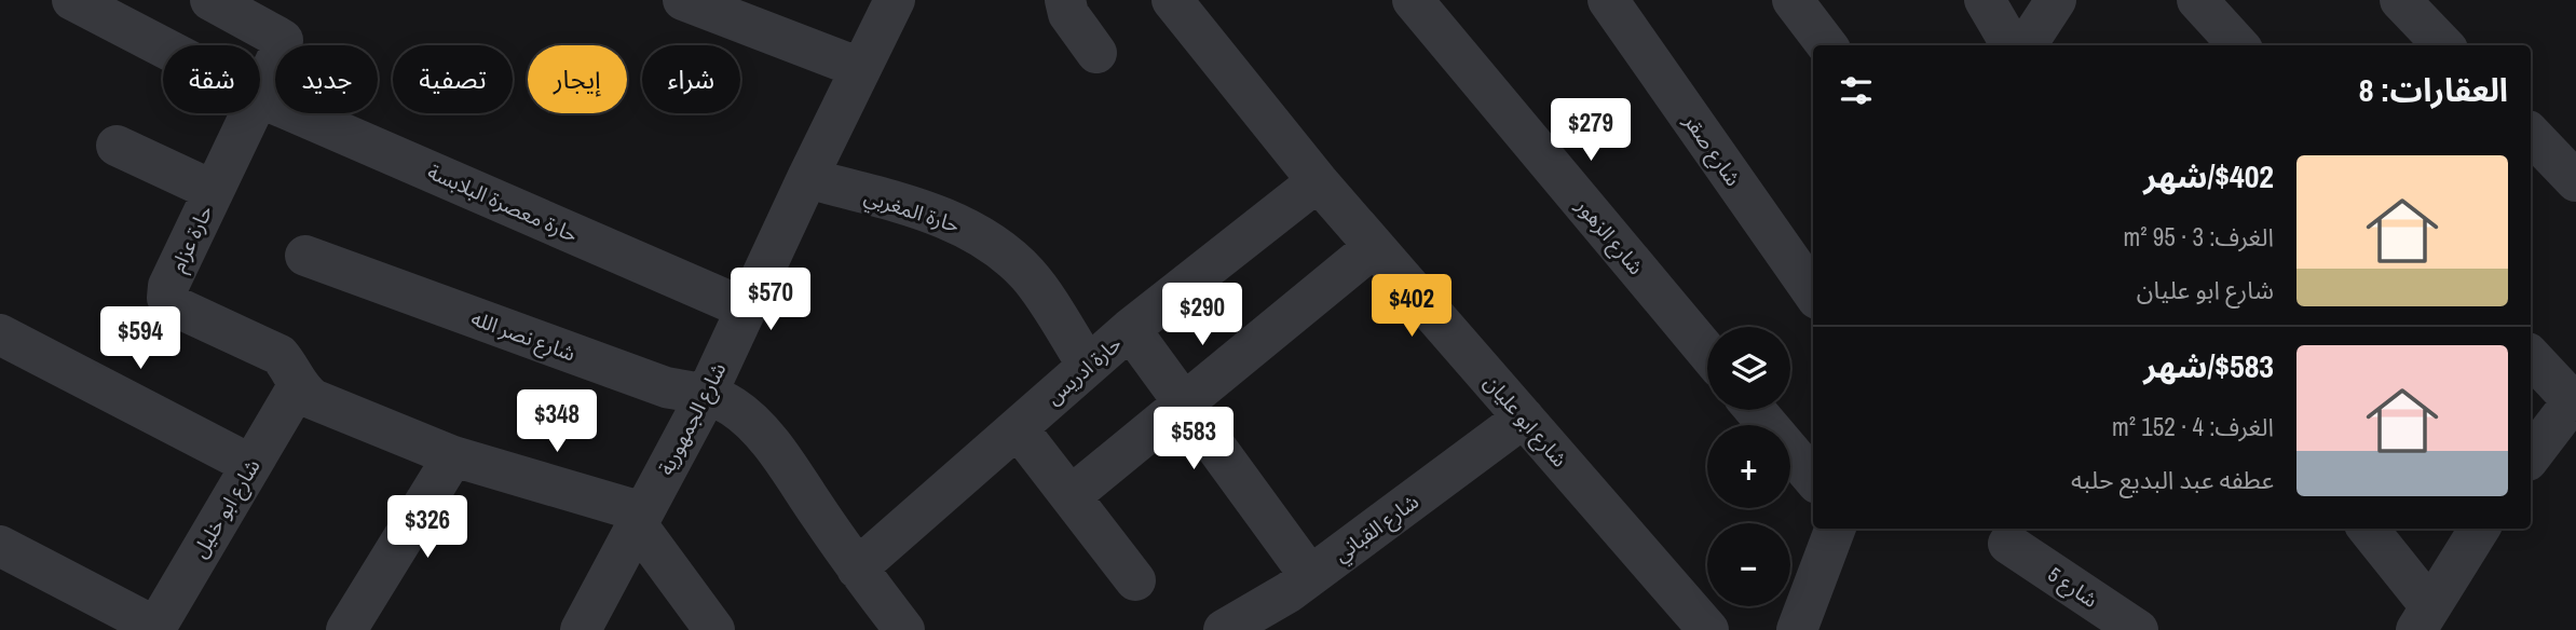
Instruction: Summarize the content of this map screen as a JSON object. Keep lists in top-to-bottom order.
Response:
{
  "streets": {
    "street": [
      "شارع صقر",
      "حارة معصرة البلابسة",
      "حارة المغربي",
      "شارع الزهور",
      "حارة عزام",
      "شارع نصر الله",
      "حارة ادريس",
      "شارع الجمهورية",
      "شارع ابو عليان",
      "شارع ابو خليل",
      "شارع القباني",
      "شارع 5"
    ]
  },
  "crossings": [
    ["حارة معصرة البلابسة", "شارع الجمهورية"],
    ["حارة المغربي", "حارة ادريس"],
    ["حارة المغربي", "شارع الجمهورية"],
    ["حارة عزام", "شارع الجمهورية"],
    ["حارة عزام", "شارع ابو خليل"],
    ["شارع نصر الله", "حارة ادريس"],
    ["شارع نصر الله", "شارع الجمهورية"],
    ["حارة ادريس", "شارع ابو عليان"],
    ["شارع ابو عليان", "شارع القباني"]
  ],
  "page": {
    "chip": [
      "شراء",
      "إيجار",
      "تصفية",
      "جديد",
      "شقة"
    ],
    "heading": "العقارات: 8",
    "price": [
      "$279",
      "$570",
      "$402",
      "$290",
      "$594",
      "$348",
      "$583",
      "$326"
    ],
    "list": [
      {
        "name": "$402/شهر",
        "note": "الغرف: 3 · 95 m² · شارع ابو عليان"
      },
      {
        "name": "$583/شهر",
        "note": "الغرف: 4 · 152 m² · عطفه عبد البديع حلبه"
      }
    ],
    "map_buttons": ["+", "−"]
  }
}
